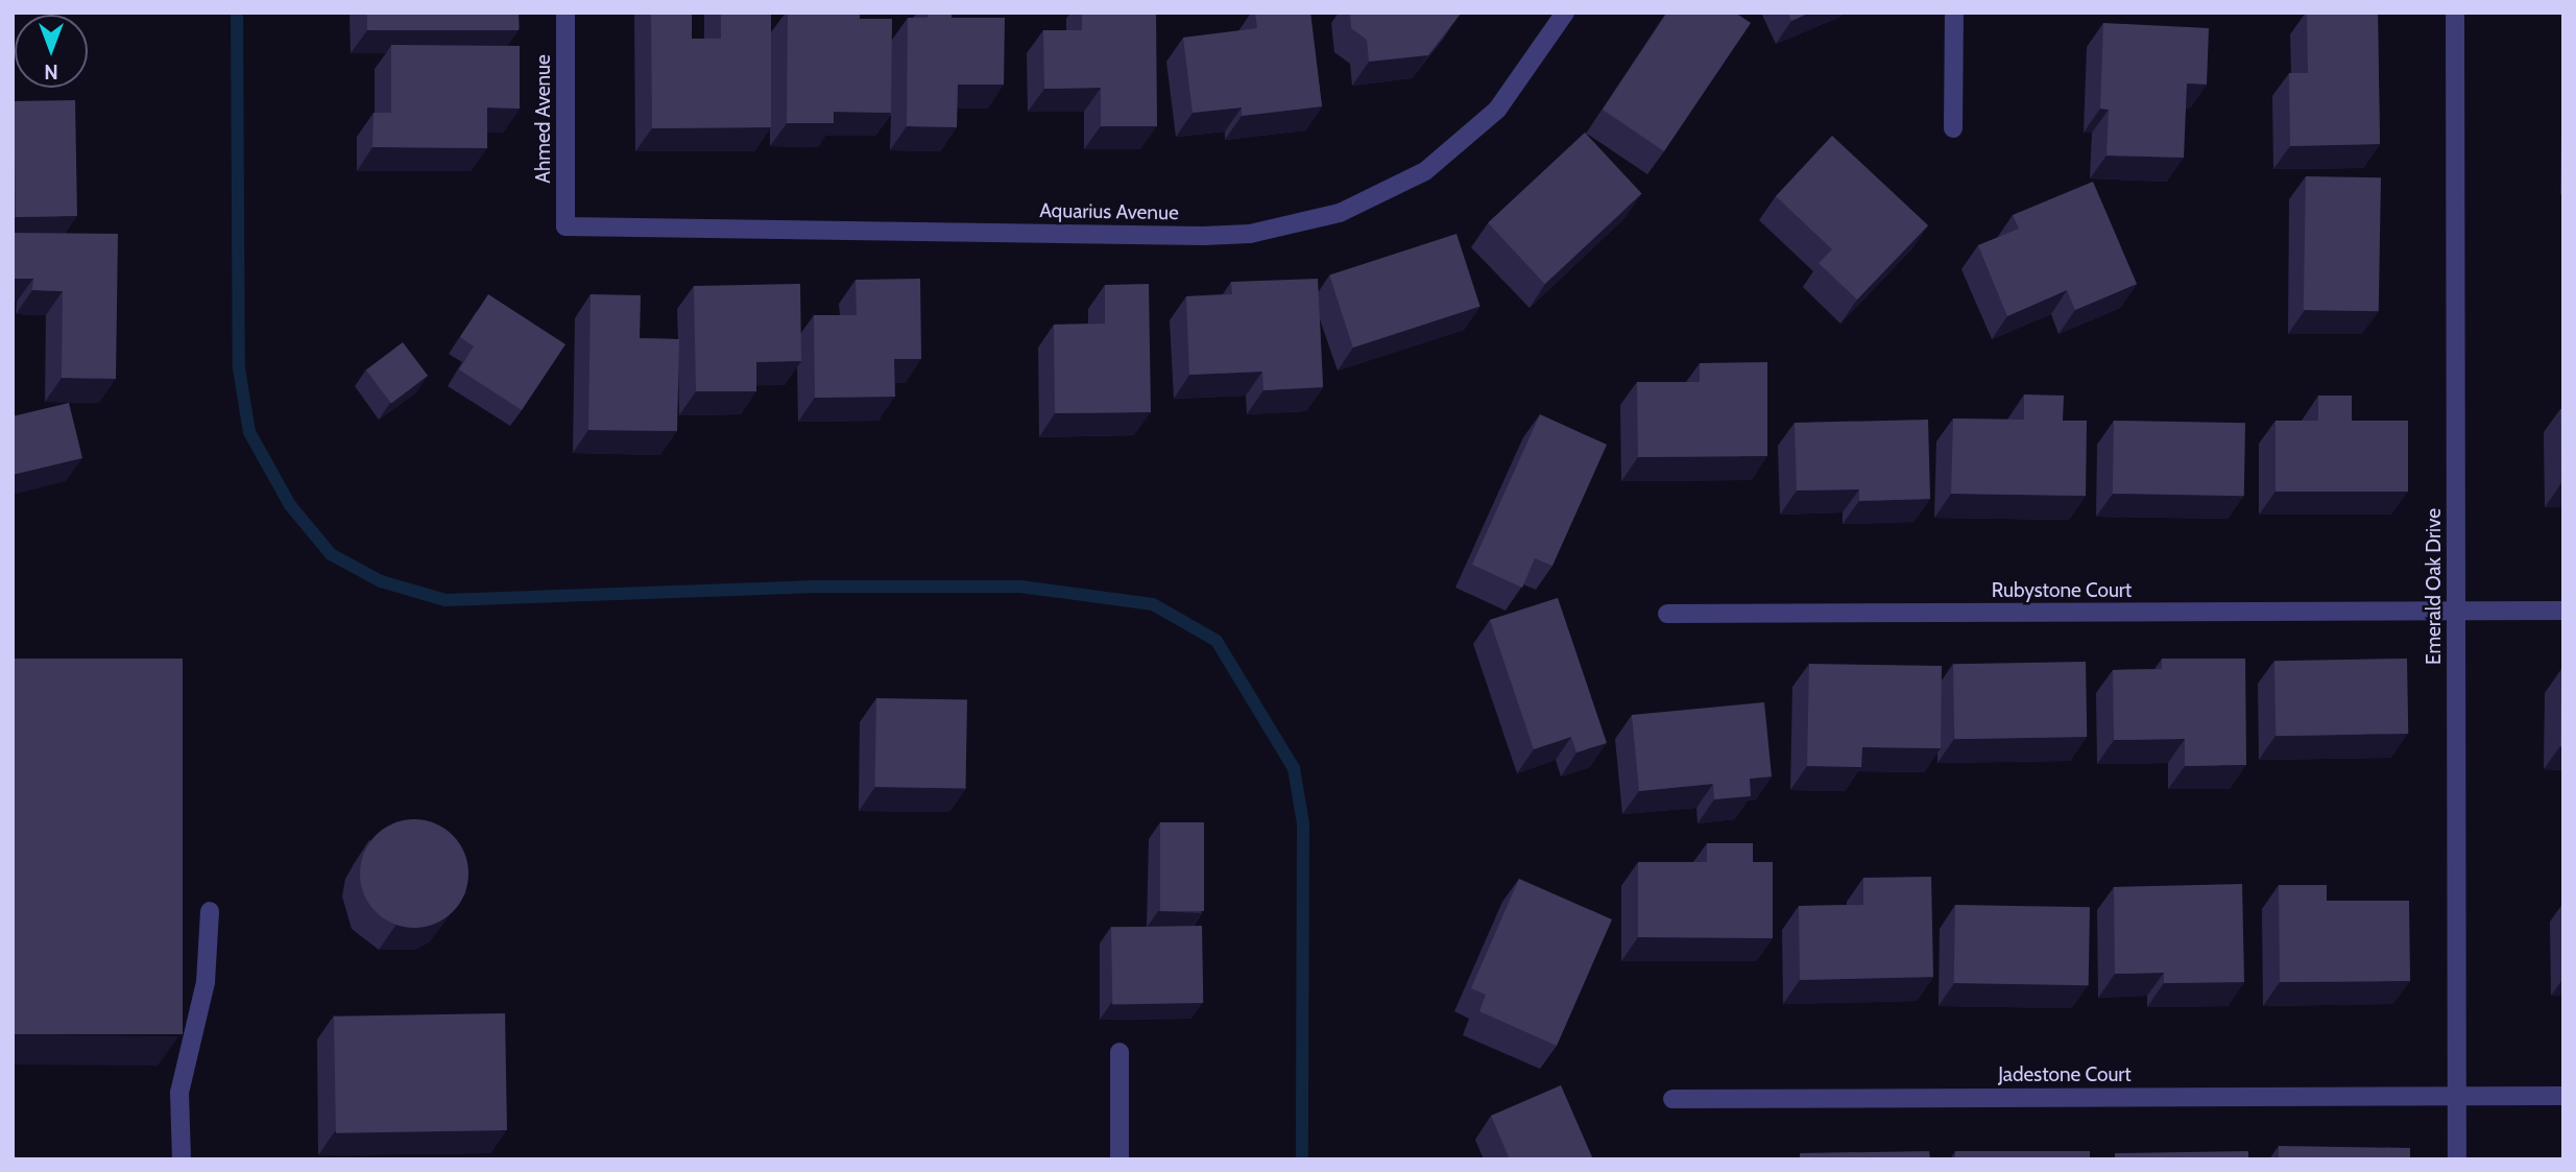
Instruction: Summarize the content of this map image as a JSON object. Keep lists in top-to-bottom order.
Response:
{
  "streets": {
    "street": [
      "Ahmed Avenue",
      "Aquarius Avenue",
      "Emerald Oak Drive",
      "Rubystone Court",
      "Jadestone Court"
    ]
  },
  "crossings": [
    ["Ahmed Avenue", "Aquarius Avenue"],
    ["Emerald Oak Drive", "Rubystone Court"],
    ["Emerald Oak Drive", "Jadestone Court"]
  ],
  "north": "bottom"
}
